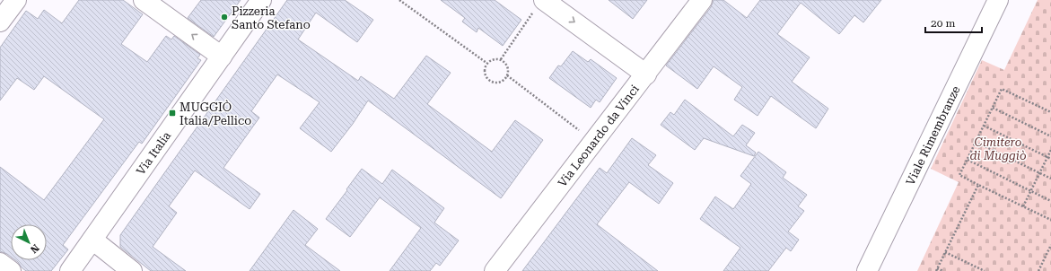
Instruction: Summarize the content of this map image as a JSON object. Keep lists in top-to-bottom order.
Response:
{
  "streets": {
    "street": ["Via Leonardo da Vinci", "Viale Rimembranze", "Via Italia"]
  },
  "parks": ["Cimitero di Muggiò"],
  "places": {
    "other": ["Pizzeria Santo Stefano"],
    "transit": ["MUGGIÒ Italia/Pellico"]
  },
  "scale_bar": "20 m",
  "north": "bottom right"
}
